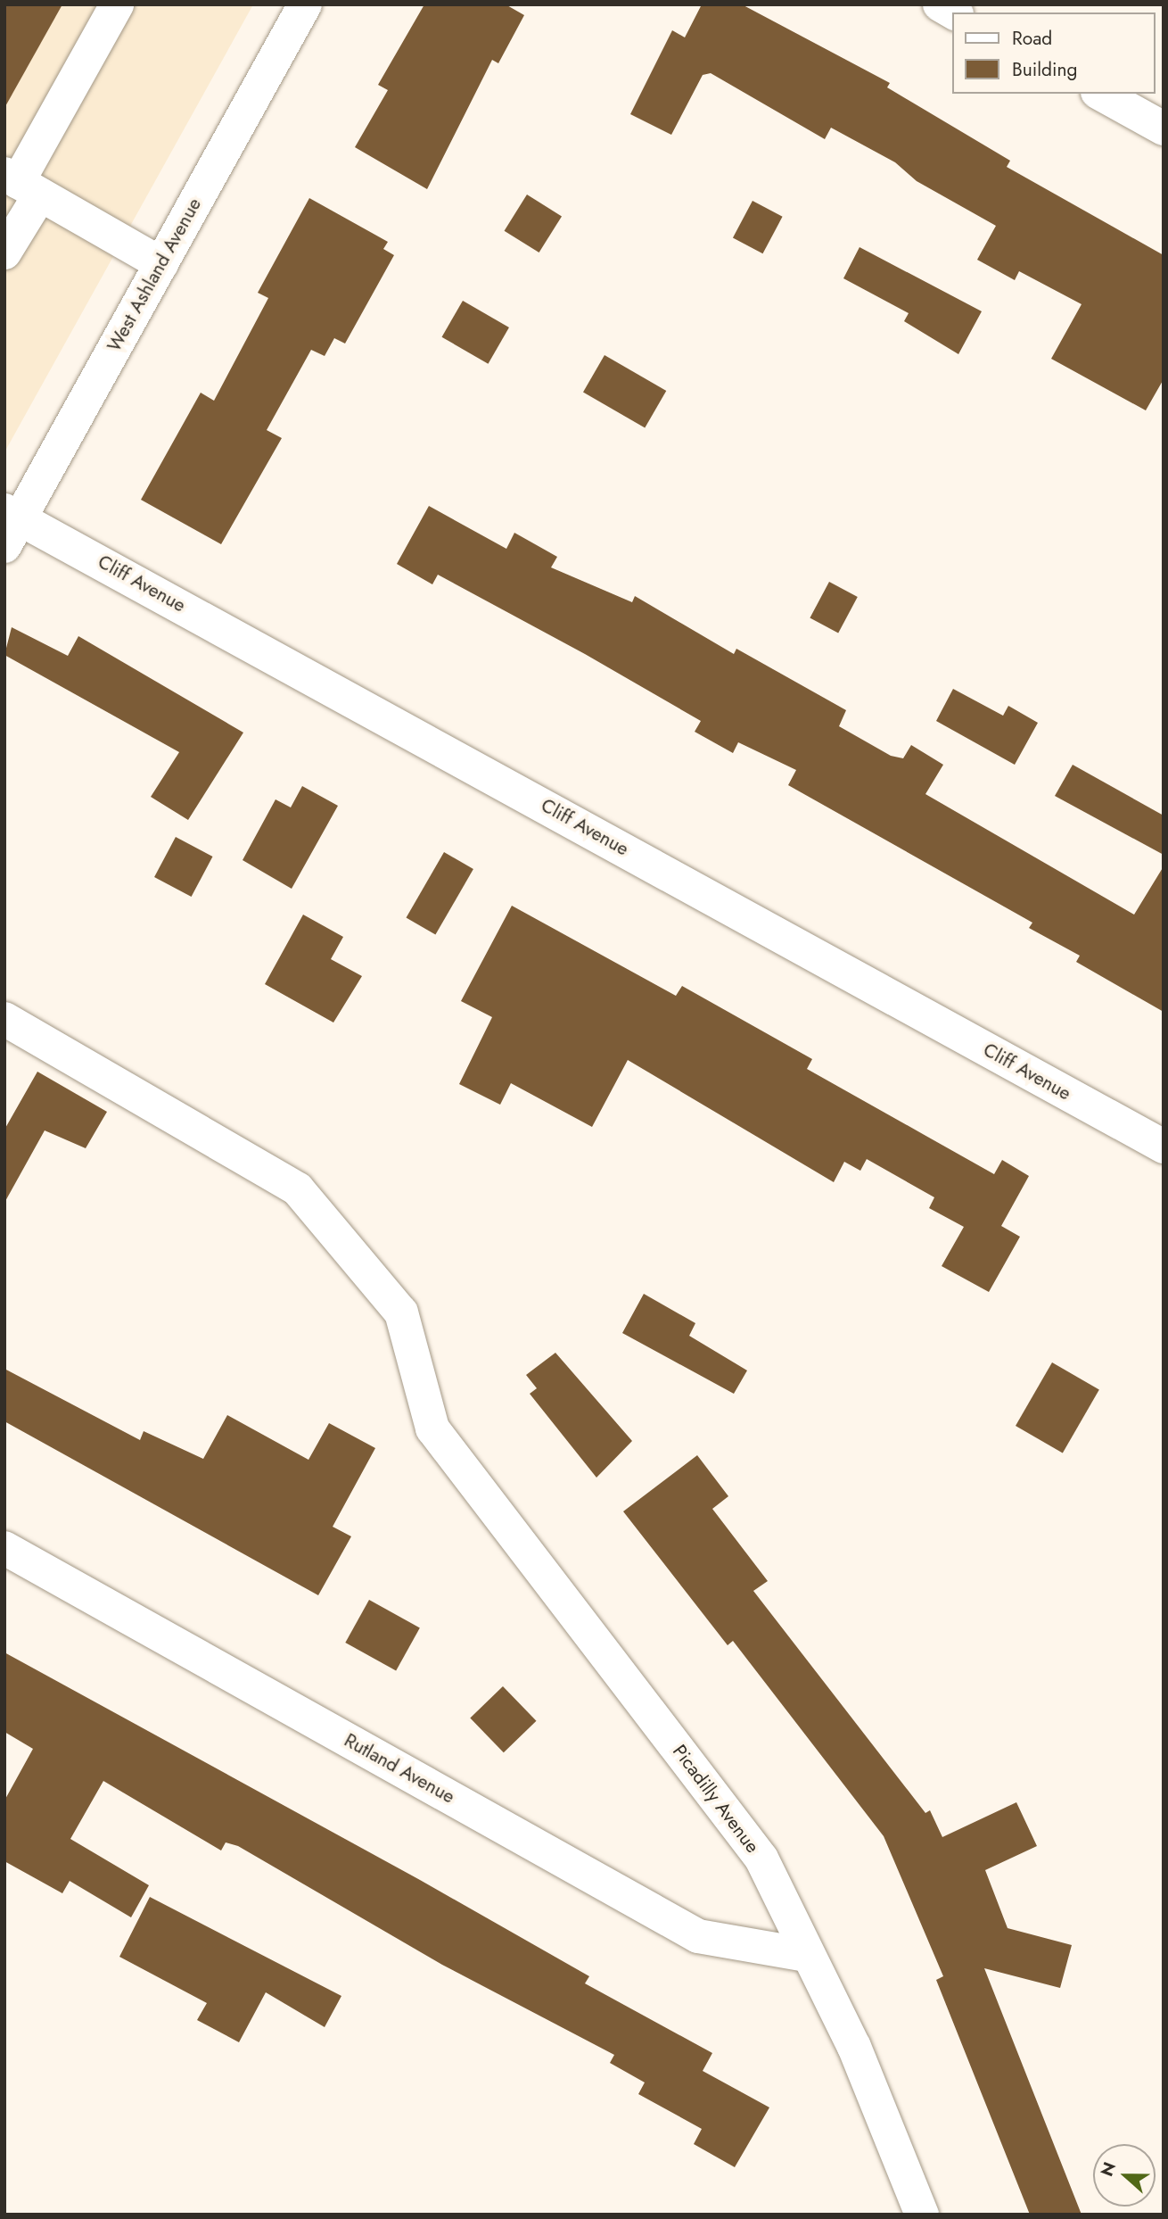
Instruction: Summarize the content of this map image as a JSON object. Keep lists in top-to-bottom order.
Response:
{
  "streets": {
    "street": [
      "West Ashland Avenue",
      "Cliff Avenue",
      "Rutland Avenue",
      "Picadilly Avenue"
    ]
  },
  "crossings": [
    ["West Ashland Avenue", "Cliff Avenue"],
    ["Rutland Avenue", "Picadilly Avenue"]
  ],
  "legend": ["Road", "Building"],
  "north": "left"
}
